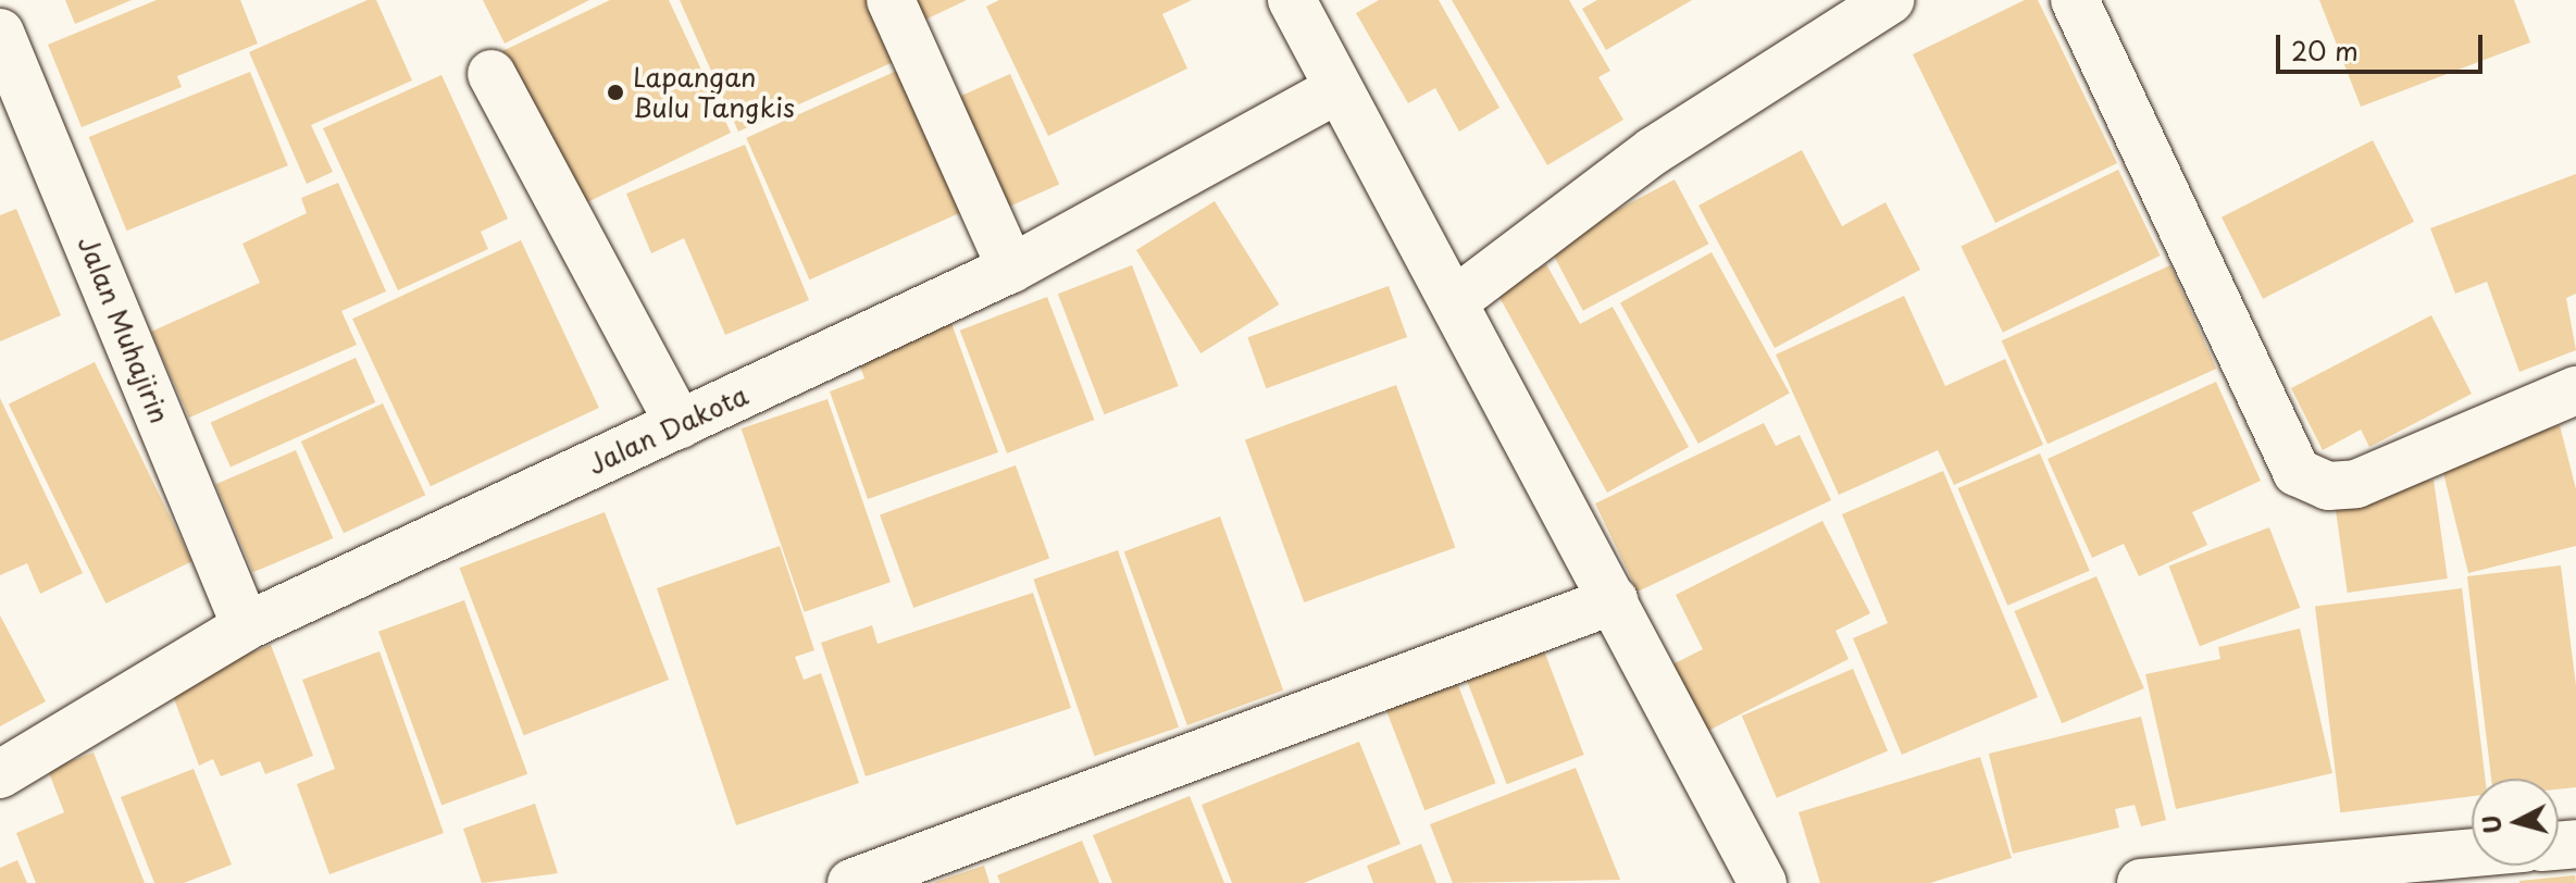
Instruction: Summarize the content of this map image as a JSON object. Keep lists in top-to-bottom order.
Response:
{
  "streets": {
    "street": ["Jalan Muhajirin", "Jalan Dakota"]
  },
  "crossings": [
    ["Jalan Muhajirin", "Jalan Dakota"]
  ],
  "places": ["Lapangan Bulu Tangkis"],
  "scale_bar": "20 m",
  "north": "left"
}
